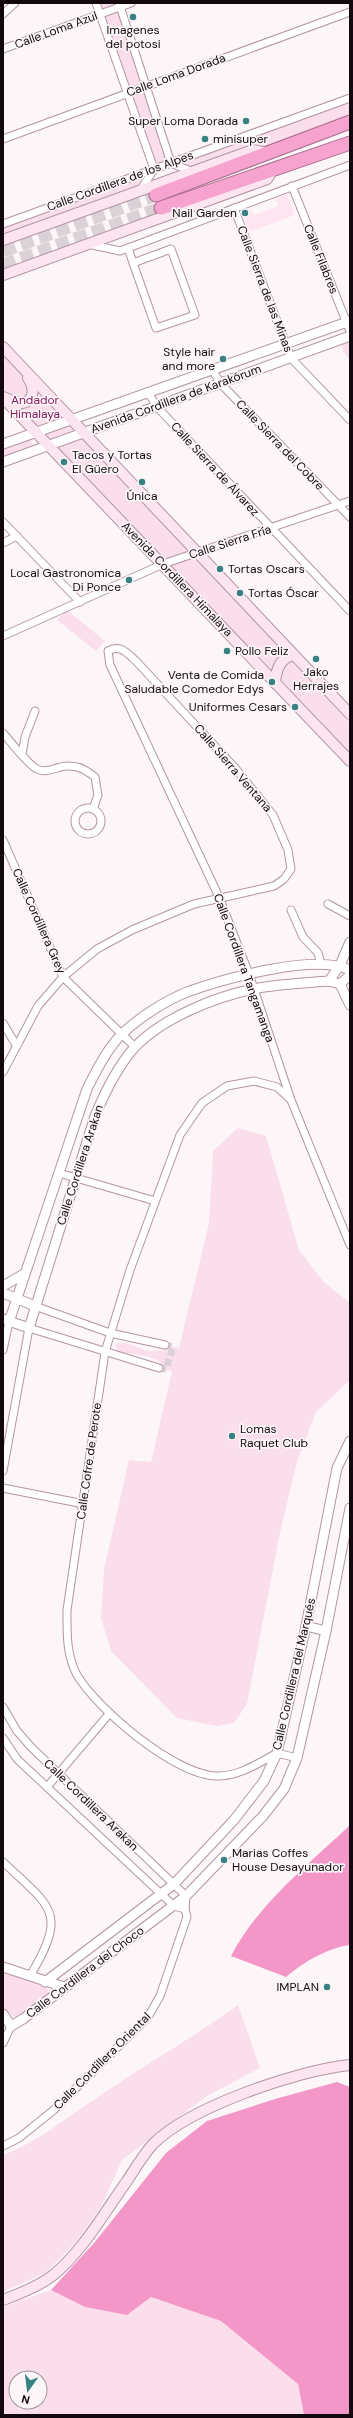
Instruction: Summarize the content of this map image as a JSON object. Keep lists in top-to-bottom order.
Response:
{
  "streets": {
    "highway": ["Calle Cordillera de los Alpes"],
    "main road": ["Avenida Cordillera Himalaya"],
    "street": [
      "Calle Loma Azul",
      "Calle Loma Dorada",
      "Calle Filabres",
      "Calle Sierra de las Minas",
      "Avenida Cordillera de Karakórum",
      "Calle Sierra del Cobre",
      "Calle Sierra de Álvarez",
      "Calle Sierra Fría",
      "Calle Sierra Ventana",
      "Calle Cordillera Grey",
      "Calle Cordillera Tangamanga",
      "Calle Cordillera Arakan",
      "Calle Cofre de Perote",
      "Calle Cordillera del Marqués",
      "Calle Cordillera del Choco",
      "Calle Cordillera Oriental"
    ]
  },
  "crossings": [
    ["Calle Filabres", "Avenida Cordillera de Karakórum"],
    ["Calle Sierra de las Minas", "Avenida Cordillera de Karakórum"],
    ["Avenida Cordillera de Karakórum", "Calle Sierra del Cobre"],
    ["Avenida Cordillera de Karakórum", "Calle Sierra de Álvarez"],
    ["Avenida Cordillera de Karakórum", "Avenida Cordillera Himalaya"],
    ["Calle Sierra del Cobre", "Calle Sierra Fría"],
    ["Calle Sierra de Álvarez", "Calle Sierra Fría"],
    ["Calle Sierra Fría", "Avenida Cordillera Himalaya"],
    ["Calle Sierra Ventana", "Calle Cordillera Grey"],
    ["Calle Sierra Ventana", "Calle Cordillera Tangamanga"],
    ["Calle Cordillera Grey", "Calle Cordillera Arakan"],
    ["Calle Cordillera Tangamanga", "Calle Cordillera Arakan"],
    ["Calle Cordillera Tangamanga", "Calle Cofre de Perote"],
    ["Calle Cordillera Arakan", "Calle Cordillera del Marqués"],
    ["Calle Cordillera Arakan", "Calle Cordillera del Choco"],
    ["Calle Cordillera Arakan", "Calle Cordillera Oriental"],
    ["Calle Cofre de Perote", "Calle Cordillera del Marqués"],
    ["Calle Cordillera del Marqués", "Calle Cordillera del Choco"],
    ["Calle Cordillera del Marqués", "Calle Cordillera Oriental"]
  ],
  "parks": ["Andador Himalaya"],
  "places": [
    "Imagenes del potosi",
    "Super Loma Dorada",
    "minisuper",
    "Nail Garden",
    "Style hair and more",
    "Tacos y Tortas El Güero",
    "Única",
    "Tortas Oscars",
    "Local Gastronomica Di Ponce",
    "Tortas Óscar",
    "Pollo Feliz",
    "Jako Herrajes",
    "Venta de Comida Saludable Comedor Edys",
    "Uniformes Cesars",
    "Lomas Raquet Club",
    "Marias Coffes House Desayunador",
    "IMPLAN"
  ],
  "north": "bottom"
}
